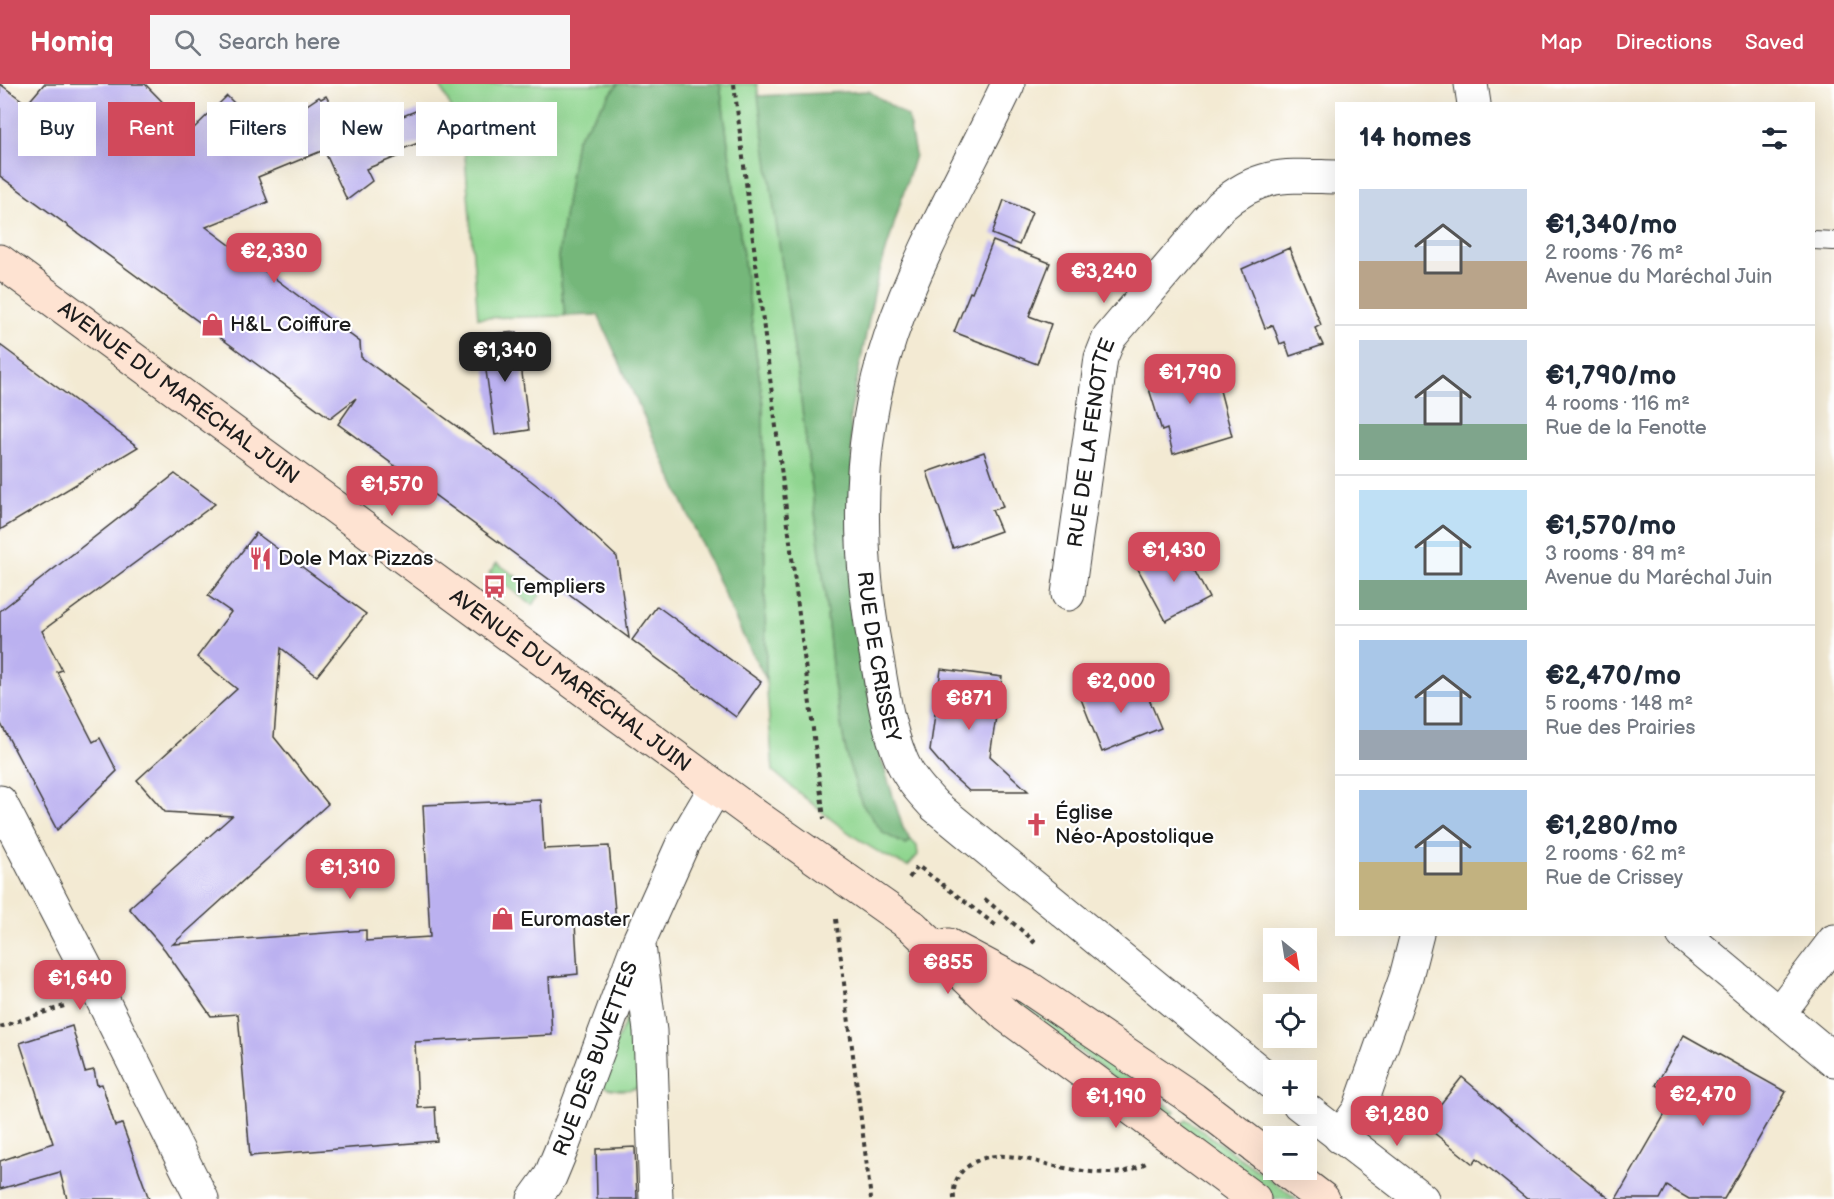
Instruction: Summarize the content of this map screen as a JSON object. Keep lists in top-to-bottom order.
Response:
{
  "streets": {
    "main road": ["AVENUE DU MARÉCHAL JUIN"],
    "street": ["RUE DE LA FENOTTE", "RUE DE CRISSEY", "RUE DES BUVETTES"]
  },
  "crossings": [
    ["AVENUE DU MARÉCHAL JUIN", "RUE DES BUVETTES"]
  ],
  "places": {
    "shop": ["H&L Coiffure", "Euromaster"],
    "restaurant": ["Dole Max Pizzas"],
    "bus stop": ["Templiers"],
    "church": ["Église Néo-Apostolique"]
  },
  "north": "bottom right",
  "page": {
    "header": "Homiq",
    "search": "Search here",
    "nav": ["Map", "Directions", "Saved"],
    "chip": [
      "Buy",
      "Rent",
      "Filters",
      "New",
      "Apartment"
    ],
    "heading": "14 homes",
    "list": [
      {
        "name": "€1,340/mo",
        "note": "2 rooms · 76 m² · Avenue du Maréchal Juin"
      },
      {
        "name": "€1,790/mo",
        "note": "4 rooms · 116 m² · Rue de la Fenotte"
      },
      {
        "name": "€1,570/mo",
        "note": "3 rooms · 89 m² · Avenue du Maréchal Juin"
      },
      {
        "name": "€2,470/mo",
        "note": "5 rooms · 148 m² · Rue des Prairies"
      },
      {
        "name": "€1,280/mo",
        "note": "2 rooms · 62 m² · Rue de Crissey"
      }
    ],
    "price": [
      "€2,330",
      "€3,240",
      "€1,340",
      "€1,790",
      "€1,570",
      "€1,430",
      "€2,000",
      "€871",
      "€1,310",
      "€855",
      "€1,640",
      "€2,470",
      "€1,190",
      "€1,280"
    ],
    "map_buttons": ["+", "−"]
  }
}
